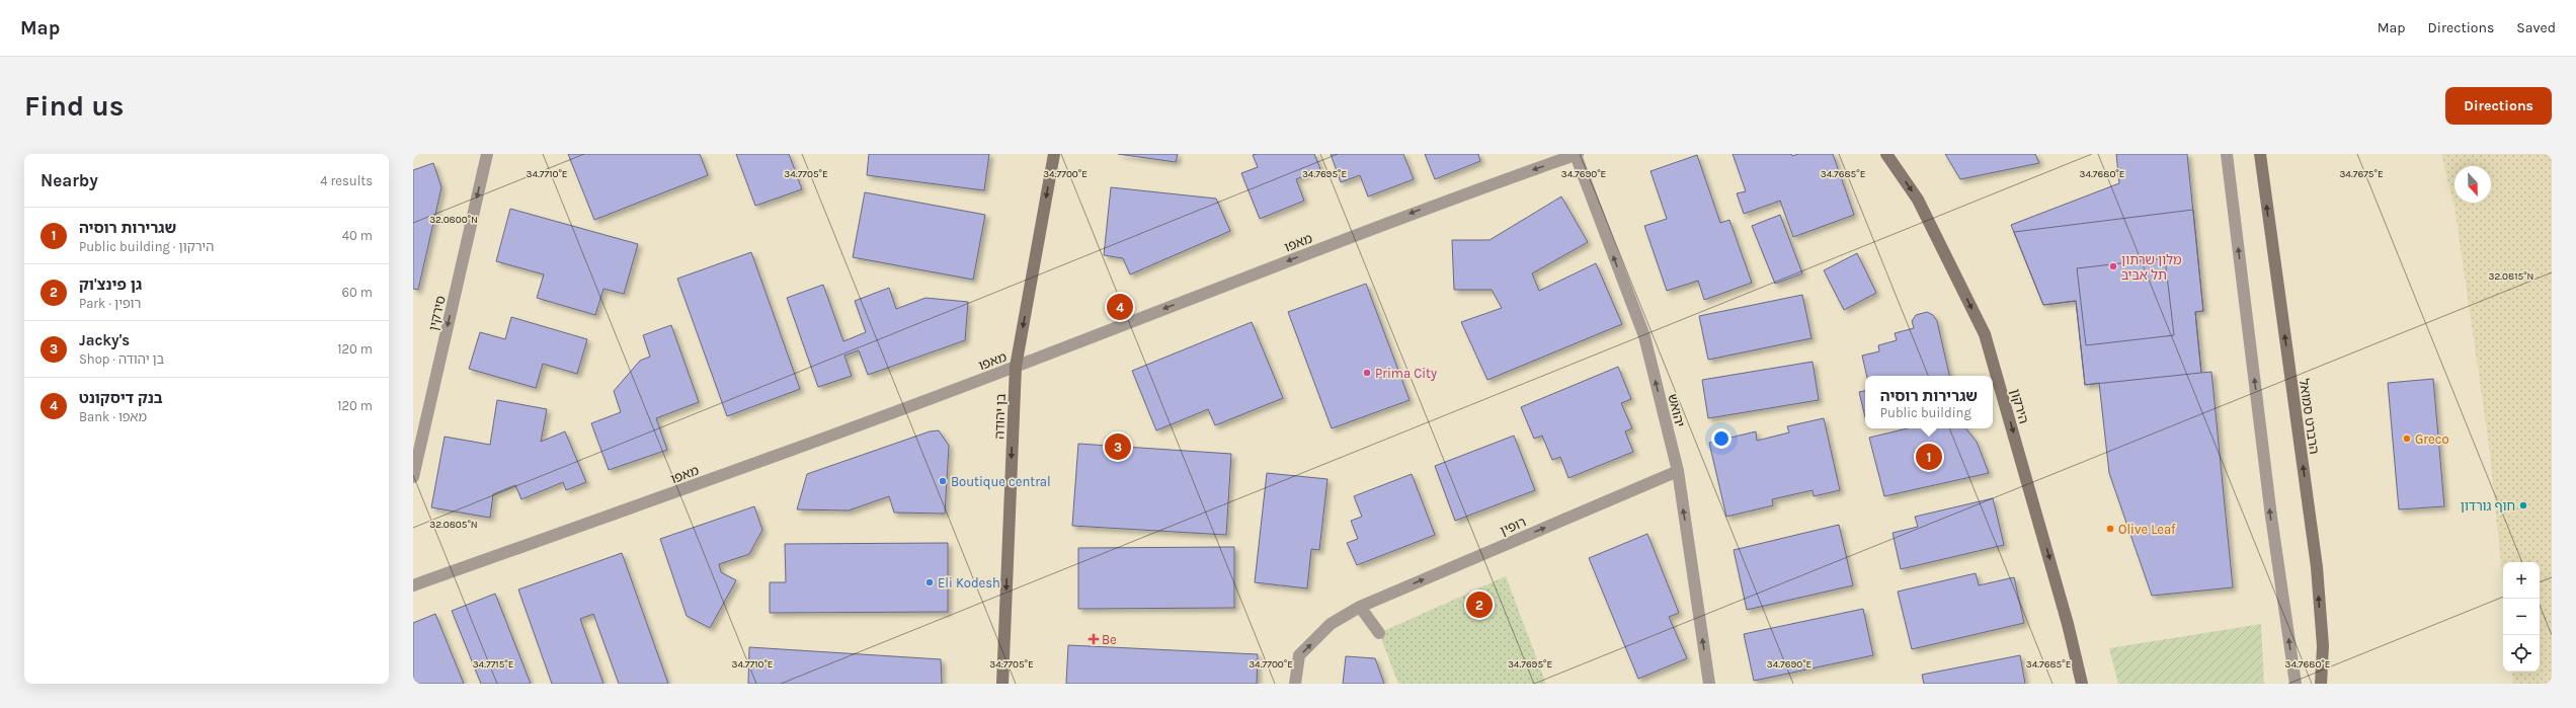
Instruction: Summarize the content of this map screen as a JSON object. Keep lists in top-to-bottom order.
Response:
{
  "streets": {
    "main road": ["הירקון", "בן יהודה", "הרברט סמואל"],
    "street": [
      "מאפו",
      "סירקין",
      "יהואש",
      "רופין"
    ]
  },
  "crossings": [
    ["מאפו", "יהואש"],
    ["מאפו", "בן יהודה"],
    ["יהואש", "רופין"]
  ],
  "one_way": [
    "מאפו",
    "סירקין",
    "הירקון",
    "יהואש",
    "בן יהודה",
    "הרברט סמואל",
    "רופין"
  ],
  "places": {
    "other": [
      "מלון שרתון תל אביב",
      "Prima City",
      "Greco",
      "Boutique central",
      "חוף גורדון",
      "Olive Leaf",
      "Eli Kodesh"
    ],
    "health": ["Be"]
  },
  "north": "bottom",
  "page": {
    "header": "Map",
    "nav": ["Map", "Directions", "Saved"],
    "buttons": "Directions",
    "title": "Find us",
    "heading": ["Nearby", "4 results"],
    "list": [
      {
        "mark": "1",
        "name": "שגרירות רוסיה",
        "note": "Public building · הירקון",
        "value": "40 m"
      },
      {
        "mark": "2",
        "name": "גן פינצ'וק",
        "note": "Park · רופין",
        "value": "60 m"
      },
      {
        "mark": "3",
        "name": "Jacky's",
        "note": "Shop · בן יהודה",
        "value": "120 m"
      },
      {
        "mark": "4",
        "name": "בנק דיסקונט",
        "note": "Bank · מאפו",
        "value": "120 m"
      }
    ],
    "pins": [
      "4",
      "3",
      "1",
      "2"
    ],
    "popup": ["שגרירות רוסיה", "Public building"],
    "map_buttons": ["+", "−"]
  },
  "coordinates": [
    "34.7710°E",
    "34.7705°E",
    "34.7700°E",
    "34.7695°E",
    "34.7685°E",
    "34.7680°E",
    "34.7675°E",
    "34.7690°E",
    "32.0800°N",
    "32.0815°N",
    "32.0805°N",
    "34.7715°E"
  ]
}
